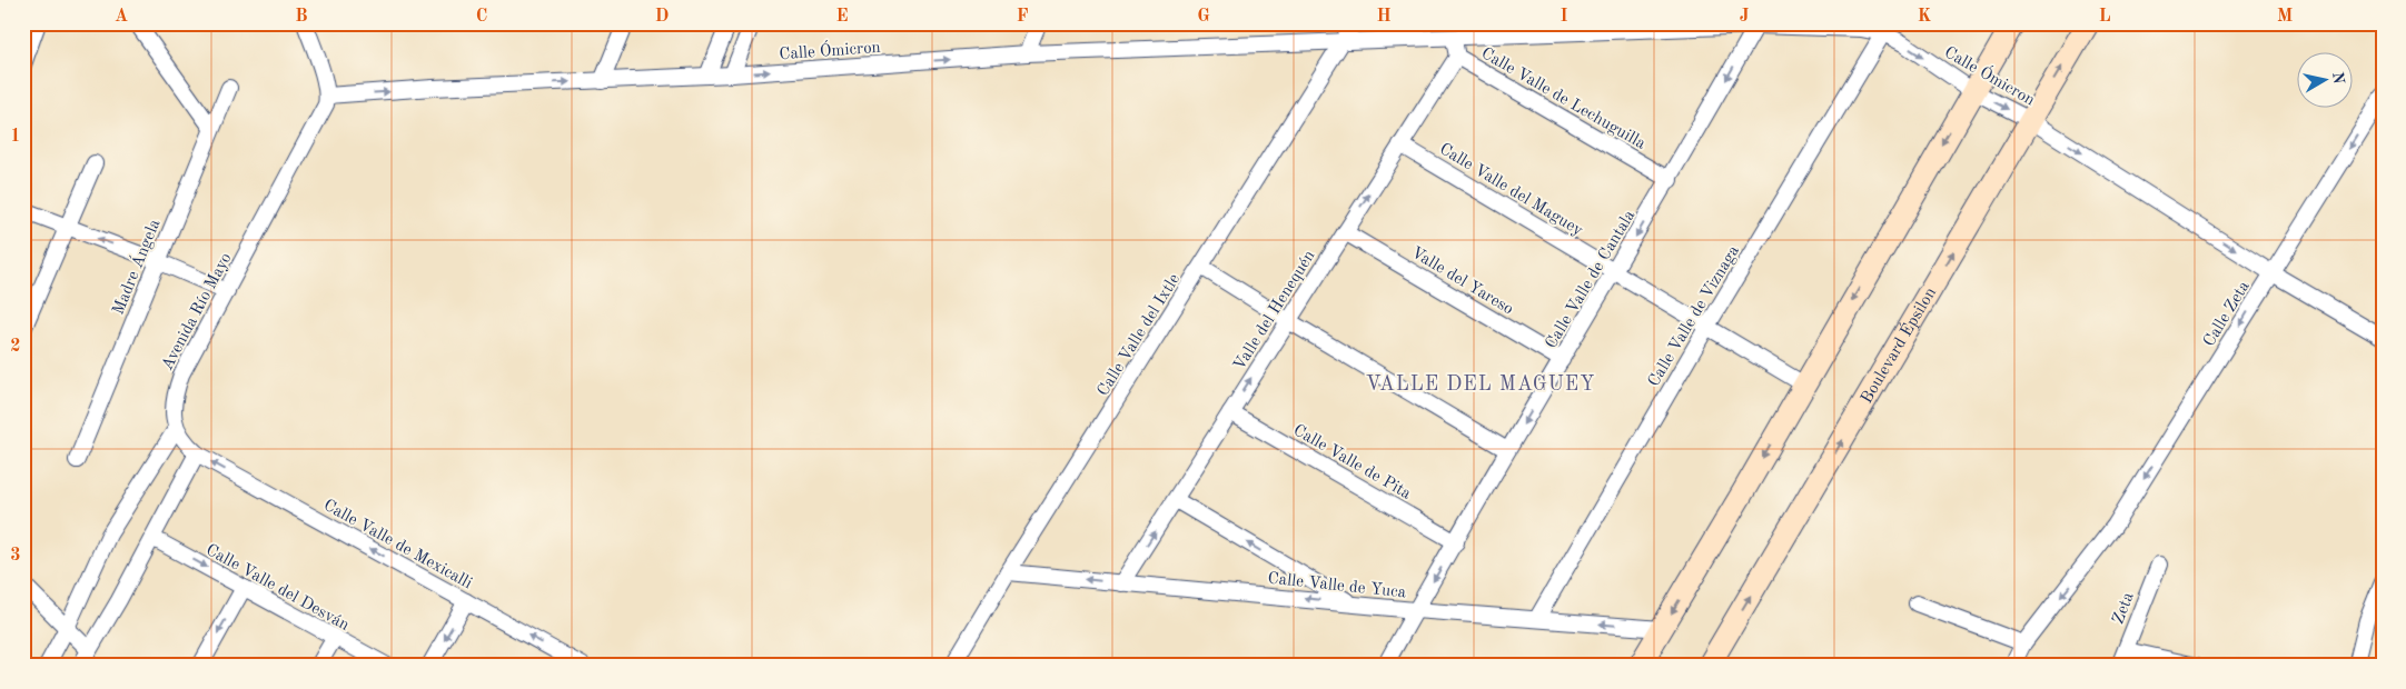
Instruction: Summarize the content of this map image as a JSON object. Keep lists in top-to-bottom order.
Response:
{
  "streets": {
    "street": [
      "Calle Ómicron",
      "Calle Valle de Lechuguilla",
      "Calle Valle del Maguey",
      "Madre Ángela",
      "Calle Valle de Cantala",
      "Valle del Yareso",
      "Valle del Henequén",
      "Avenida Río Mayo",
      "Calle Zeta",
      "Calle Valle de Viznaga",
      "Calle Valle del Ixtle",
      "Boulevard Épsilon",
      "Calle Valle de Pita",
      "Calle Valle de Mexicalli",
      "Calle Valle de Yuca",
      "Calle Valle del Desván",
      "Zeta"
    ]
  },
  "crossings": [
    ["Calle Ómicron", "Calle Valle de Lechuguilla"],
    ["Calle Ómicron", "Calle Valle de Cantala"],
    ["Calle Ómicron", "Avenida Río Mayo"],
    ["Calle Ómicron", "Calle Zeta"],
    ["Calle Ómicron", "Calle Valle de Viznaga"],
    ["Calle Ómicron", "Calle Valle del Ixtle"],
    ["Calle Ómicron", "Boulevard Épsilon"],
    ["Calle Valle de Lechuguilla", "Calle Valle de Cantala"],
    ["Calle Valle de Lechuguilla", "Valle del Henequén"],
    ["Calle Valle del Maguey", "Calle Valle de Cantala"],
    ["Calle Valle del Maguey", "Valle del Henequén"],
    ["Calle Valle del Maguey", "Calle Valle de Viznaga"],
    ["Calle Valle de Cantala", "Valle del Yareso"],
    ["Calle Valle de Cantala", "Calle Valle de Pita"],
    ["Calle Valle de Cantala", "Calle Valle de Yuca"],
    ["Valle del Yareso", "Valle del Henequén"],
    ["Valle del Henequén", "Calle Valle de Pita"],
    ["Valle del Henequén", "Calle Valle de Yuca"],
    ["Calle Valle de Viznaga", "Calle Valle de Yuca"],
    ["Calle Valle del Ixtle", "Calle Valle de Yuca"]
  ],
  "one_way": [
    "Calle Ómicron",
    "Calle Valle de Cantala",
    "Valle del Henequén",
    "Calle Zeta",
    "Calle Valle de Mexicalli",
    "Calle Valle del Desván"
  ],
  "districts": ["VALLE DEL MAGUEY"],
  "north": "right",
  "grid": {
    "columns": [
      "A",
      "B",
      "C",
      "D",
      "E",
      "F",
      "G",
      "H",
      "I",
      "J",
      "K",
      "L",
      "M"
    ],
    "rows": ["1", "2", "3"]
  }
}
